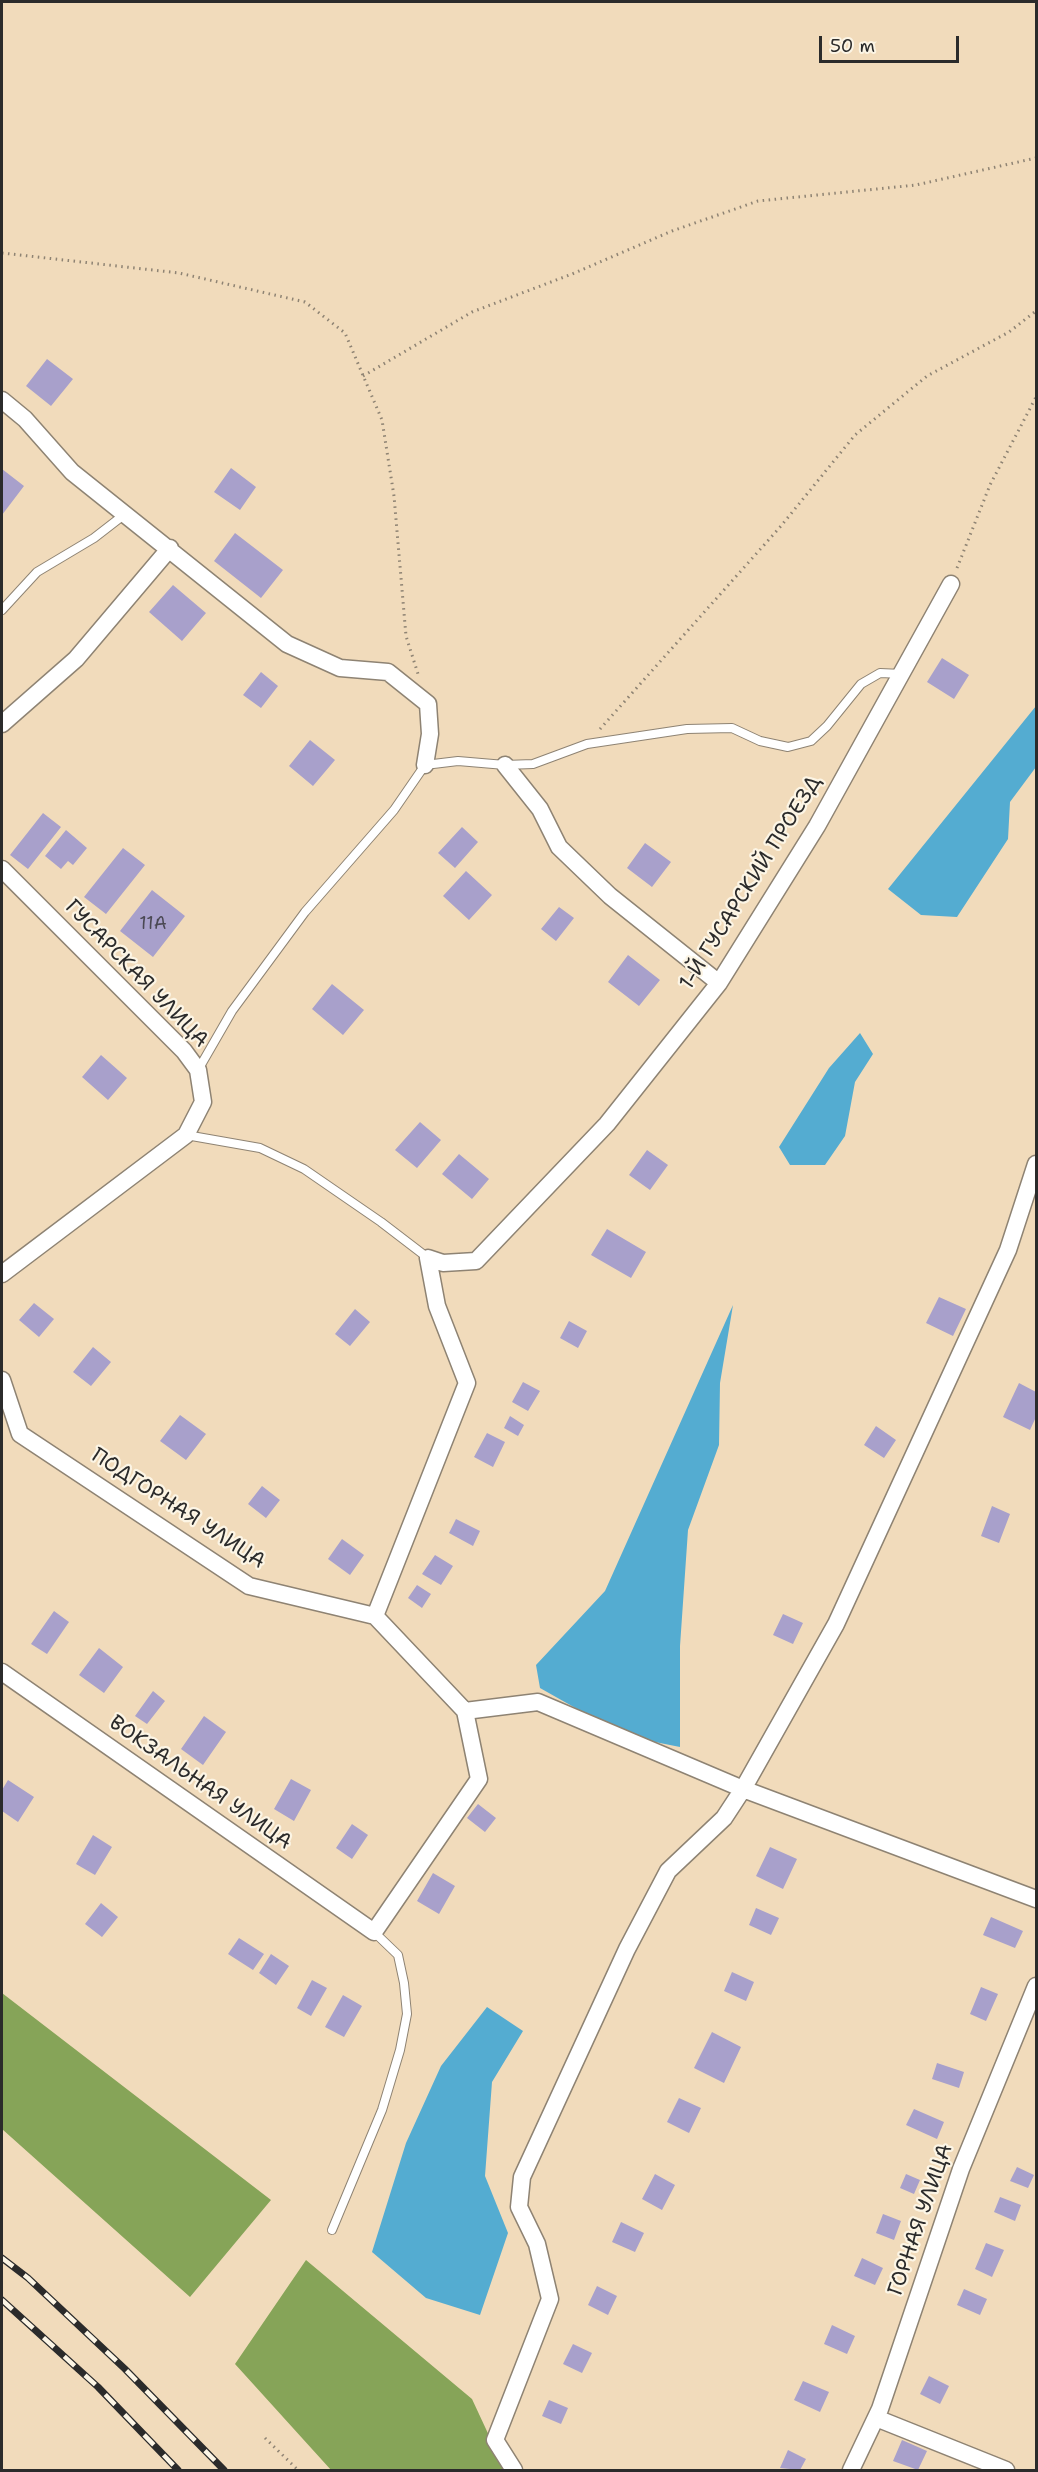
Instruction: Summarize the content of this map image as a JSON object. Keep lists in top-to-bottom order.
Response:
{
  "streets": {
    "street": [
      "1-Й ГУСАРСКИЙ ПРОЕЗД",
      "ГУСАРСКАЯ УЛИЦА",
      "ПОДГОРНАЯ УЛИЦА",
      "ВОКЗАЛЬНАЯ УЛИЦА",
      "ГОРНАЯ УЛИЦА"
    ]
  },
  "house_numbers": ["11А"],
  "scale_bar": "50 m"
}
